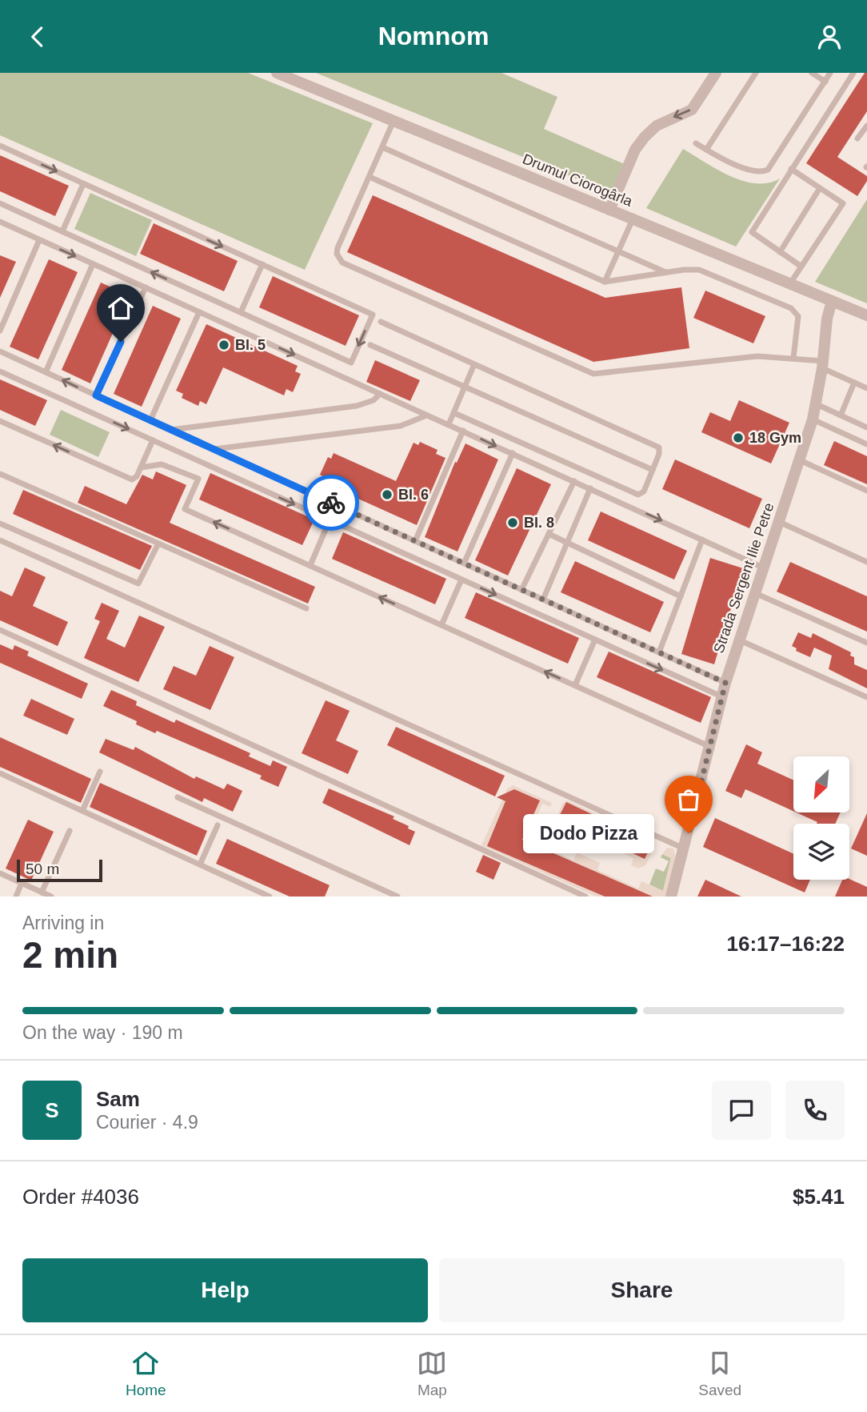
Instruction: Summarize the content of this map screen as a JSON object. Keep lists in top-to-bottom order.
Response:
{
  "streets": {
    "street": ["Drumul Ciorogârla", "Strada Sergent Ilie Petre"]
  },
  "crossings": [
    ["Drumul Ciorogârla", "Strada Sergent Ilie Petre"]
  ],
  "places": [
    "Bl. 5",
    "18 Gym",
    "Bl. 6",
    "Bl. 8",
    "Dodo Pizza"
  ],
  "scale_bar": "50 m",
  "north": "bottom left",
  "page": {
    "header": "Nomnom",
    "bubble": "Dodo Pizza",
    "scale": "50 m",
    "heading": ["2 min", "Arriving in", "16:17–16:22"],
    "panel": [
      "Sam",
      "Courier · 4.9",
      "Order #4036",
      "$5.41"
    ],
    "bar": "On the way · 190 m",
    "round": "S",
    "buttons": ["Help", "Share"],
    "tabs": ["Home", "Map", "Saved"]
  }
}
